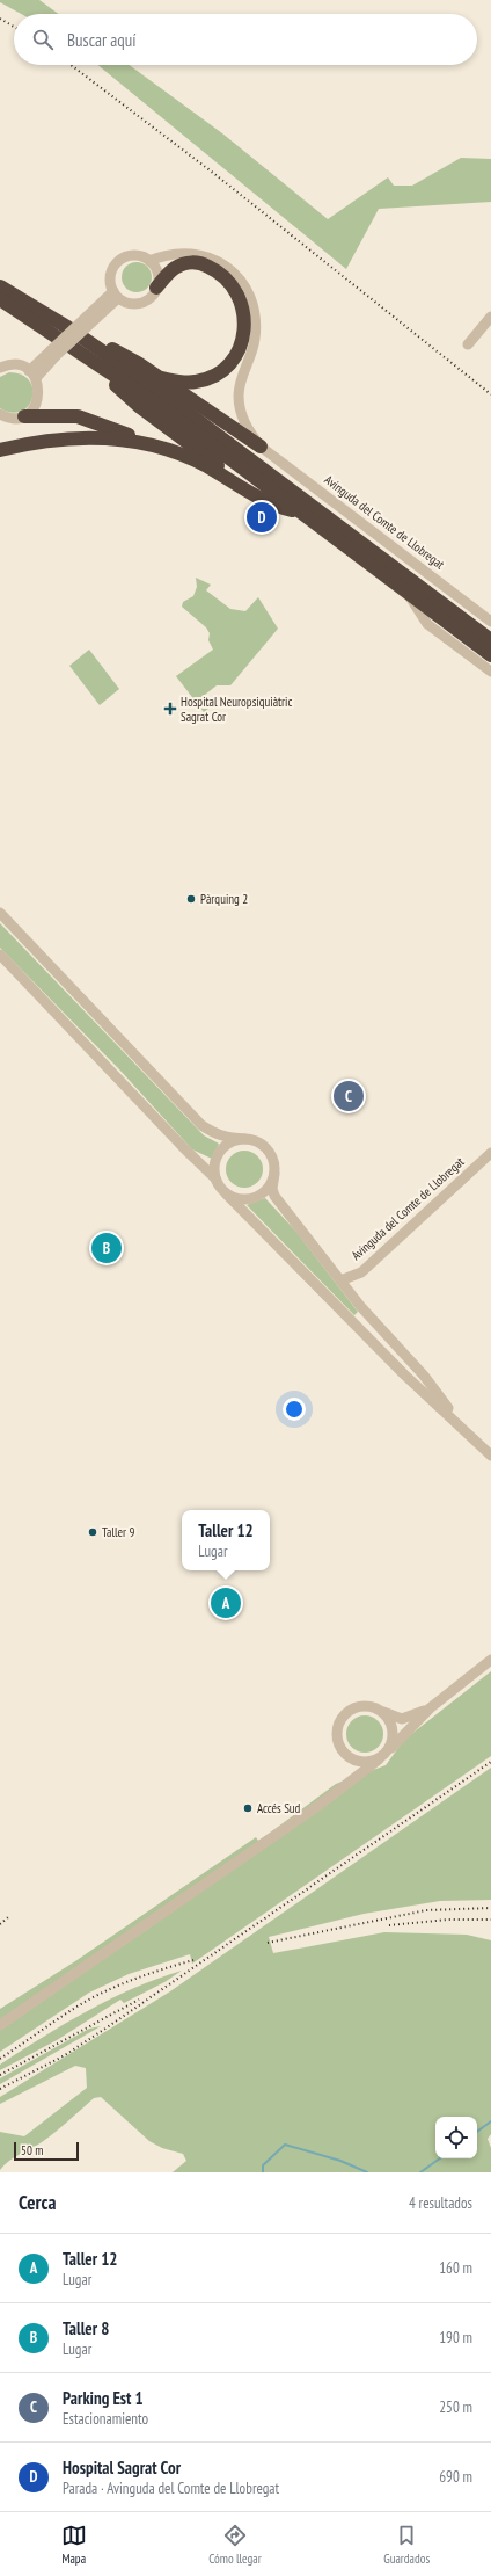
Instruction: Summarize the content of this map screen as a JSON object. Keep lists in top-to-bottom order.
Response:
{
  "streets": {
    "street": ["Avinguda del Comte de Llobregat"]
  },
  "places": {
    "health": ["Hospital Neuropsiquiàtric Sagrat Cor"],
    "other": ["Pàrquing 2", "Taller 9", "Accés Sud"]
  },
  "scale_bar": "50 m",
  "page": {
    "search": "Buscar aquí",
    "pins": [
      "D",
      "C",
      "B",
      "A"
    ],
    "popup": ["Taller 12", "Lugar"],
    "scale": "50 m",
    "heading": ["Cerca", "4 resultados"],
    "list": [
      {
        "mark": "A",
        "name": "Taller 12",
        "note": "Lugar",
        "value": "160 m"
      },
      {
        "mark": "B",
        "name": "Taller 8",
        "note": "Lugar",
        "value": "190 m"
      },
      {
        "mark": "C",
        "name": "Parking Est 1",
        "note": "Estacionamiento",
        "value": "250 m"
      },
      {
        "mark": "D",
        "name": "Hospital Sagrat Cor",
        "note": "Parada · Avinguda del Comte de Llobregat",
        "value": "690 m"
      }
    ],
    "nav": ["Mapa", "Cómo llegar", "Guardados"]
  }
}
